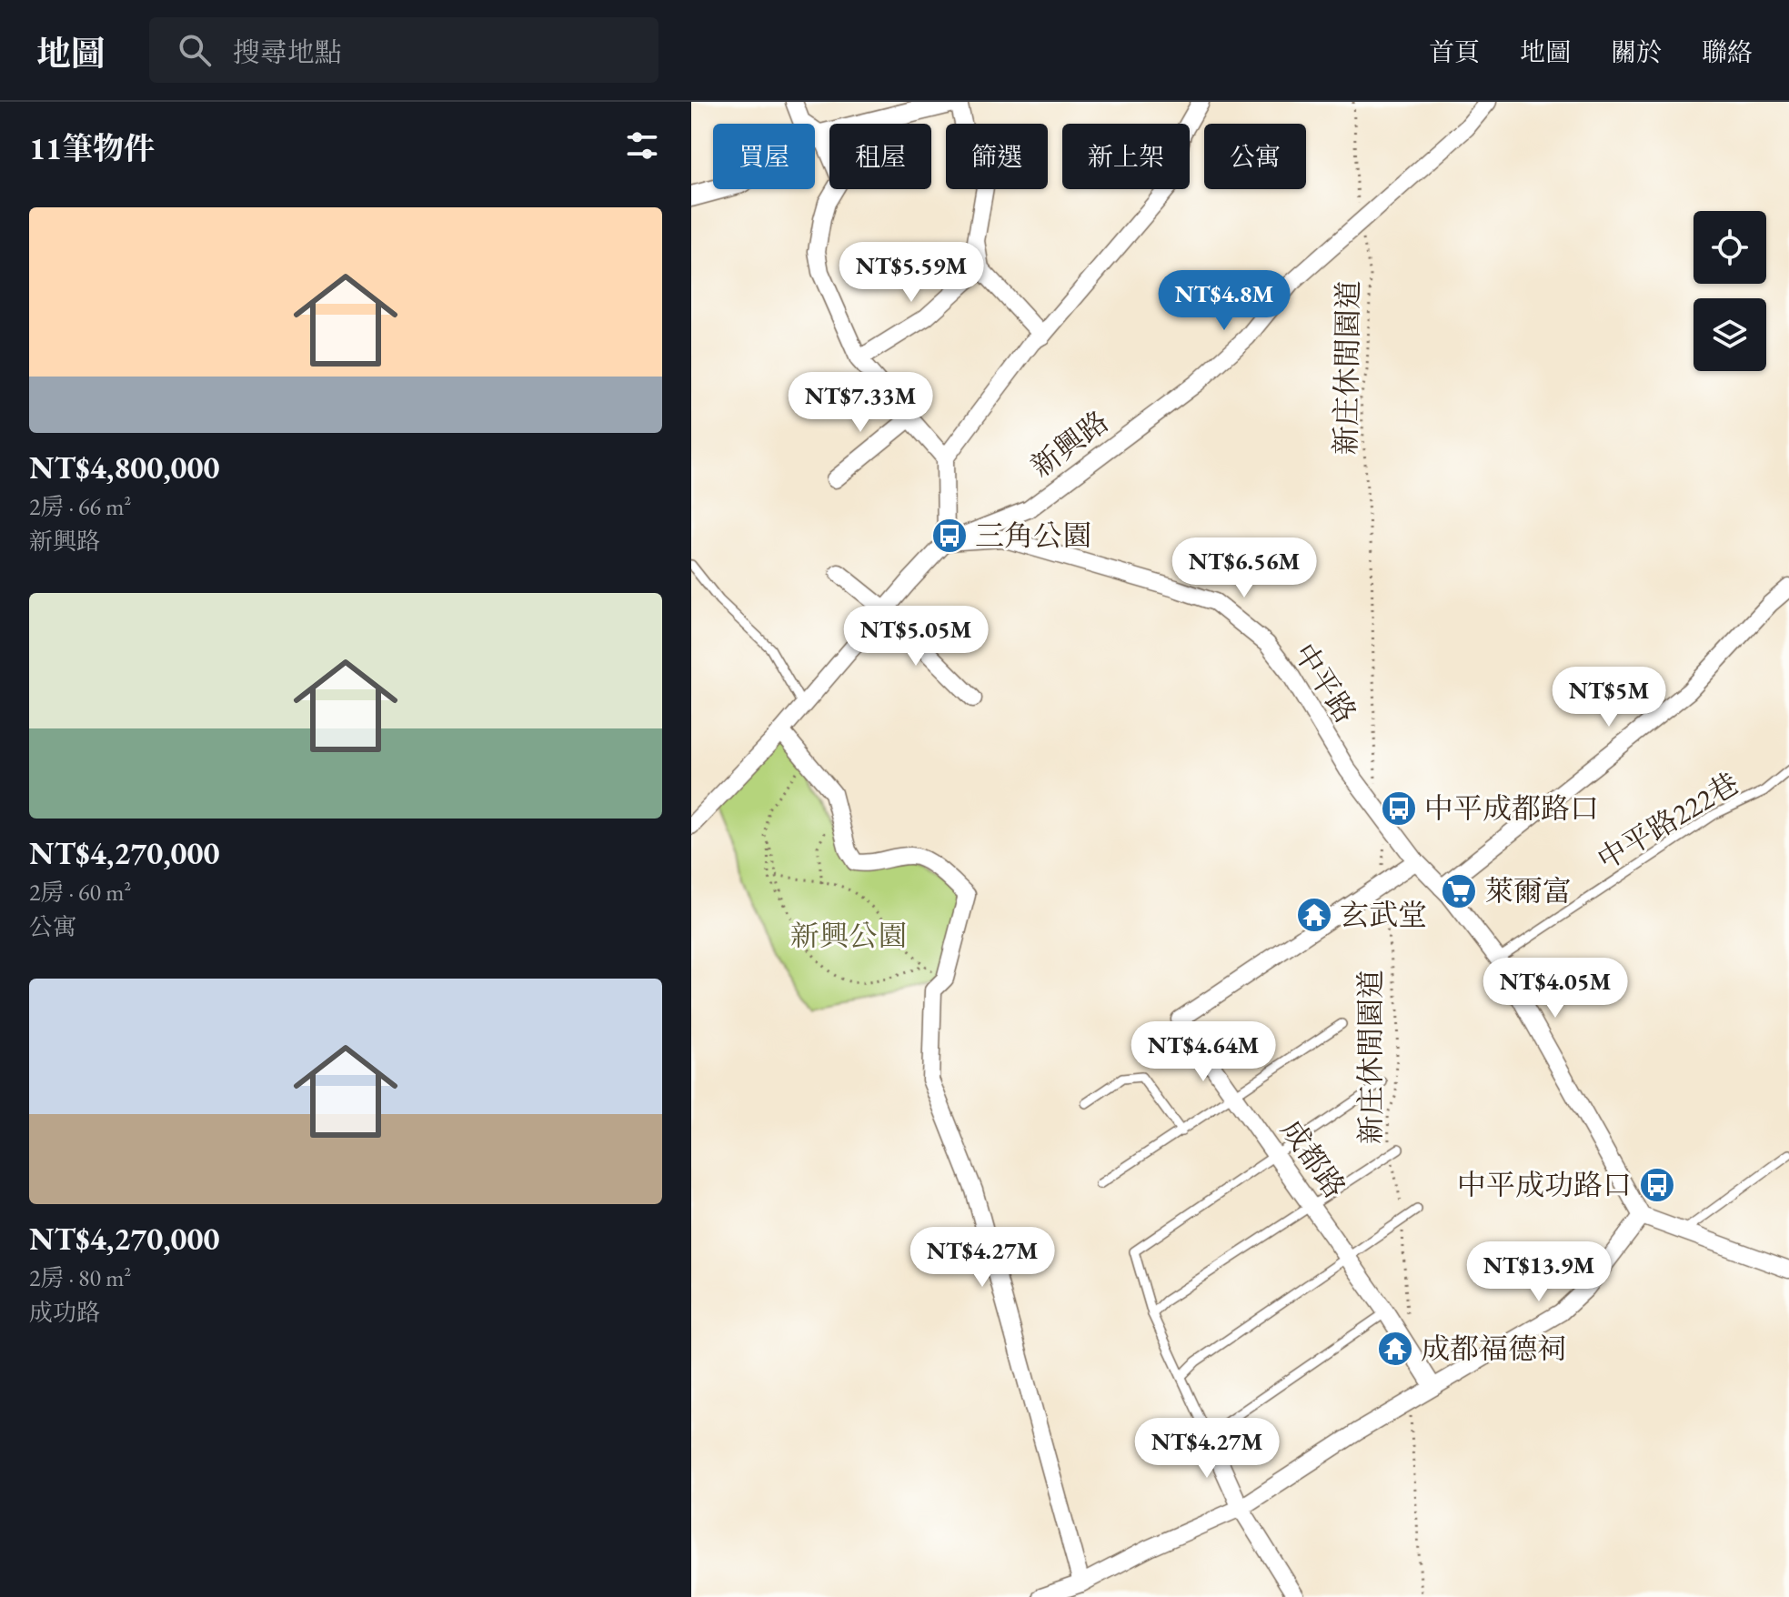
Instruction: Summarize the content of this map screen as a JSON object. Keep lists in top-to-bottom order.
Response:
{
  "streets": {
    "street": ["新興路", "中平路", "成都路"],
    "lane": ["中平路222巷"],
    "path": ["新庄休閒園道"]
  },
  "crossings": [
    ["新庄休閒園道", "新興路"],
    ["新庄休閒園道", "中平路"],
    ["新庄休閒園道", "成都路"],
    ["新興路", "中平路"],
    ["中平路", "中平路222巷"],
    ["中平路", "成都路"]
  ],
  "parks": ["新興公園"],
  "places": {
    "bus stop": ["三角公園", "中平成都路口", "中平成功路口"],
    "supermarket": ["萊爾富"],
    "temple": ["玄武堂", "成都福德祠"]
  },
  "page": {
    "header": "地圖",
    "search": "搜尋地點",
    "nav": [
      "首頁",
      "地圖",
      "關於",
      "聯絡"
    ],
    "heading": "11筆物件",
    "chip": [
      "買屋",
      "租屋",
      "篩選",
      "新上架",
      "公寓"
    ],
    "list": [
      {
        "name": "NT$4,800,000",
        "note": "2房 · 66 m² · 新興路"
      },
      {
        "name": "NT$4,270,000",
        "note": "2房 · 60 m² · 公寓"
      },
      {
        "name": "NT$4,270,000",
        "note": "2房 · 80 m² · 成功路"
      }
    ],
    "price": [
      "NT$5.59M",
      "NT$4.8M",
      "NT$7.33M",
      "NT$6.56M",
      "NT$5.05M",
      "NT$5M",
      "NT$4.05M",
      "NT$4.64M",
      "NT$4.27M",
      "NT$13.9M",
      "NT$4.27M"
    ]
  }
}
